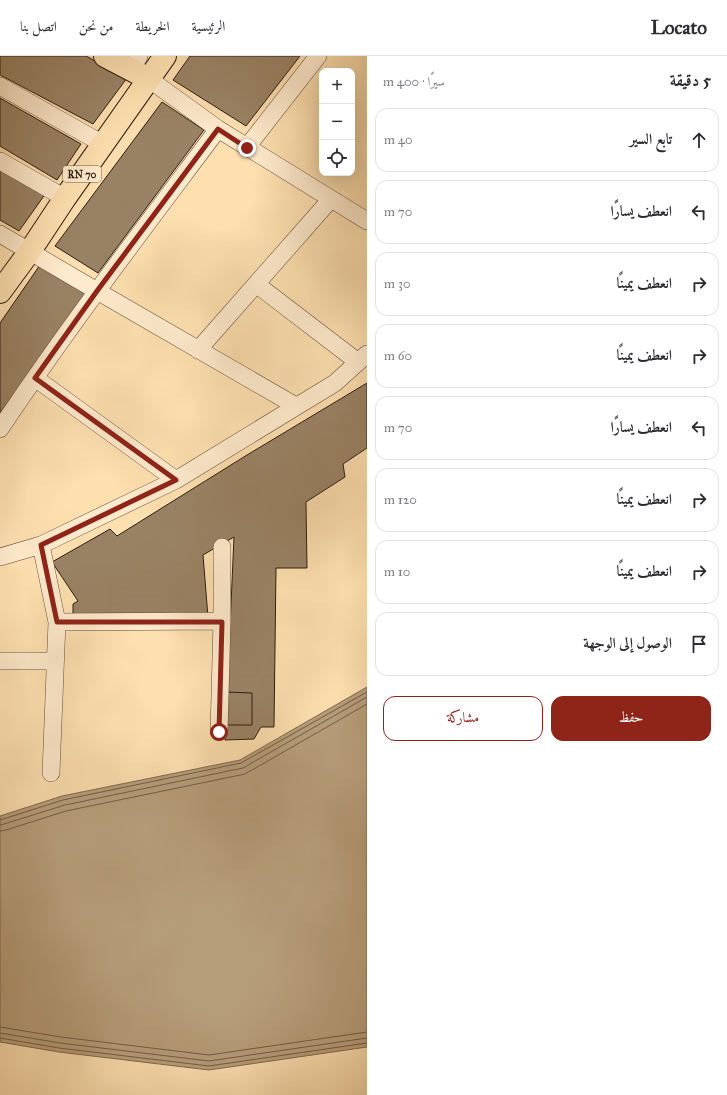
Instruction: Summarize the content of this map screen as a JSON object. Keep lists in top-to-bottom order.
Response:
{
  "streets": {
    "main road": ["RN 70"]
  },
  "page": {
    "header": "Locato",
    "nav": [
      "الرئيسية",
      "الخريطة",
      "من نحن",
      "اتصل بنا"
    ],
    "heading": ["5 دقيقة", "سيرًا · 400 m"],
    "map_buttons": ["+", "−"],
    "list": [
      ["تابع السير", "40 m"],
      ["انعطف يسارًا", "70 m"],
      ["انعطف يمينًا", "30 m"],
      ["انعطف يمينًا", "60 m"],
      ["انعطف يسارًا", "70 m"],
      ["انعطف يمينًا", "120 m"],
      ["انعطف يمينًا", "10 m"],
      "الوصول إلى الوجهة"
    ],
    "buttons": ["حفظ", "مشاركة"]
  }
}
